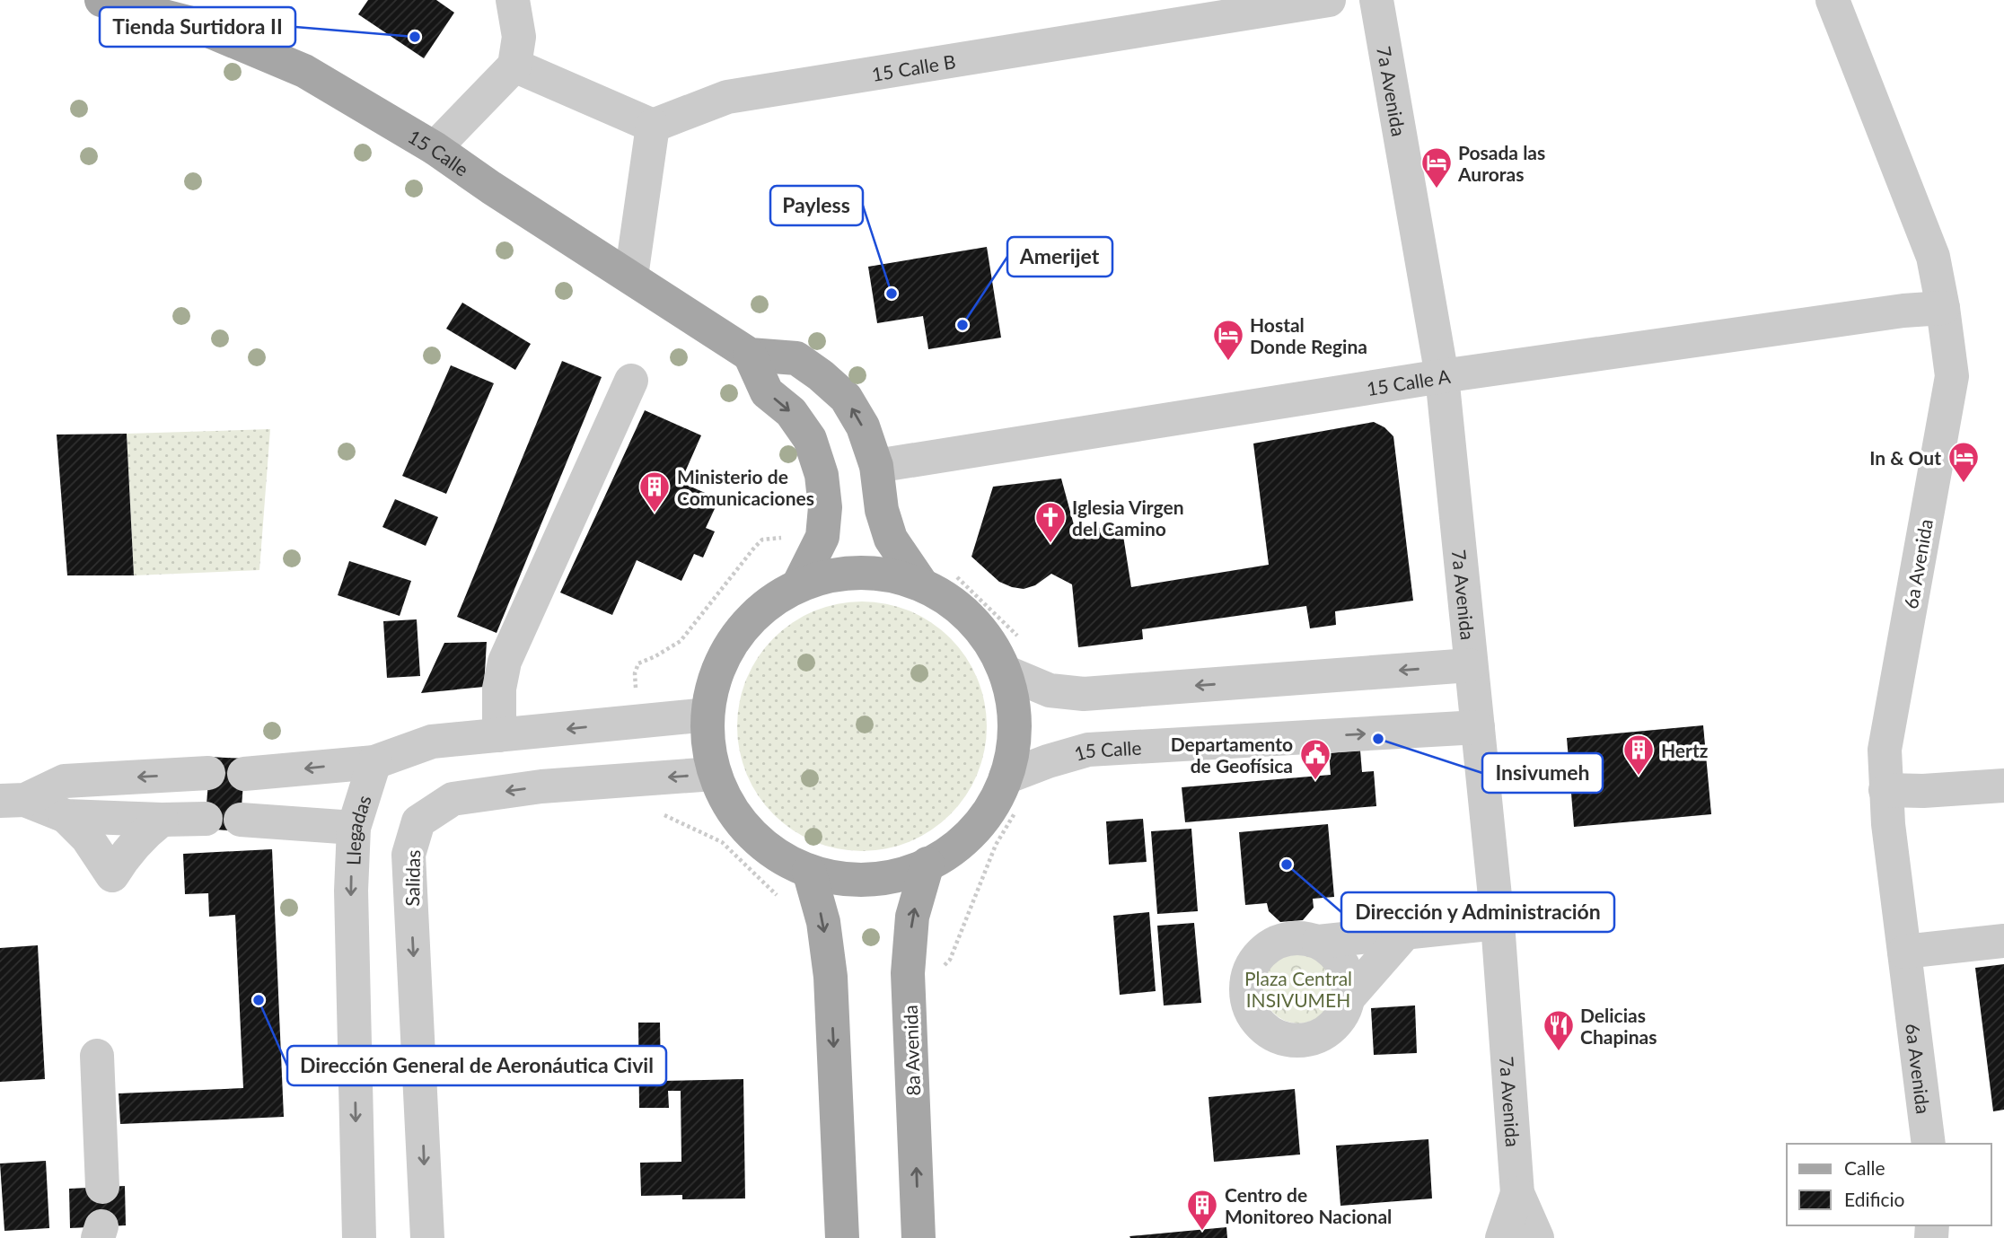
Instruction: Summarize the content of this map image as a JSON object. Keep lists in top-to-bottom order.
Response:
{
  "streets": {
    "main road": ["15 Calle", "8a Avenida"],
    "street": [
      "15 Calle B",
      "7a Avenida",
      "15 Calle A",
      "6a Avenida",
      "Llegadas",
      "Salidas"
    ]
  },
  "crossings": [
    ["7a Avenida", "15 Calle"],
    ["7a Avenida", "15 Calle A"],
    ["15 Calle", "15 Calle A"],
    ["15 Calle A", "6a Avenida"]
  ],
  "parks": ["Plaza Central INSIVUMEH"],
  "places": {
    "other": [
      "Tienda Surtidora II",
      "Payless",
      "Amerijet",
      "Insivumeh",
      "Dirección y Administración",
      "Dirección General de Aeronáutica Civil"
    ],
    "hotel": ["Posada las Auroras", "Hostal Donde Regina", "In & Out"],
    "building": ["Ministerio de Comunicaciones", "Hertz", "Centro de Monitoreo Nacional"],
    "church": ["Iglesia Virgen del Camino"],
    "public building": ["Departamento de Geofísica"],
    "restaurant": ["Delicias Chapinas"]
  },
  "legend": ["Calle", "Edificio"]
}
